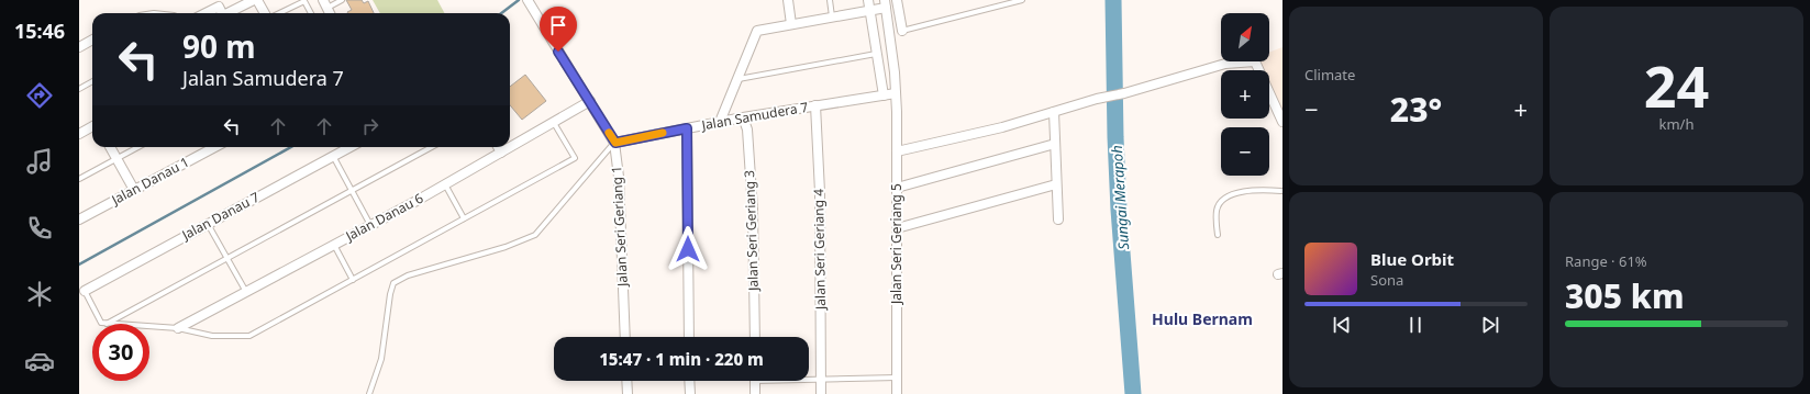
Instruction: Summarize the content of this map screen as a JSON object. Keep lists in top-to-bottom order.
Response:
{
  "streets": {
    "street": [
      "Jalan Samudera 7",
      "Jalan Danau 1",
      "Jalan Danau 7",
      "Jalan Danau 6",
      "Jalan Seri Geriang 1",
      "Jalan Seri Geriang 3",
      "Jalan Seri Geriang 5",
      "Jalan Seri Geriang 4"
    ]
  },
  "crossings": [
    ["Jalan Samudera 7", "Jalan Seri Geriang 1"],
    ["Jalan Samudera 7", "Jalan Seri Geriang 3"],
    ["Jalan Samudera 7", "Jalan Seri Geriang 5"],
    ["Jalan Samudera 7", "Jalan Seri Geriang 4"],
    ["Jalan Danau 6", "Jalan Seri Geriang 1"]
  ],
  "districts": ["Hulu Bernam"],
  "water": ["Sungai Merapoh"],
  "north": "top right",
  "page": {
    "tabs": "15:46",
    "tile": [
      "Climate",
      ["24", "km/h"],
      ["Range · 61%", "305 km"]
    ],
    "map_buttons": ["+", "−"],
    "turn": ["90 m", "Jalan Samudera 7"],
    "heat": ["−", "23°", "+"],
    "song": ["Blue Orbit", "Sona"],
    "limit": "30",
    "trip": "15:47 · 1 min · 220 m"
  }
}
